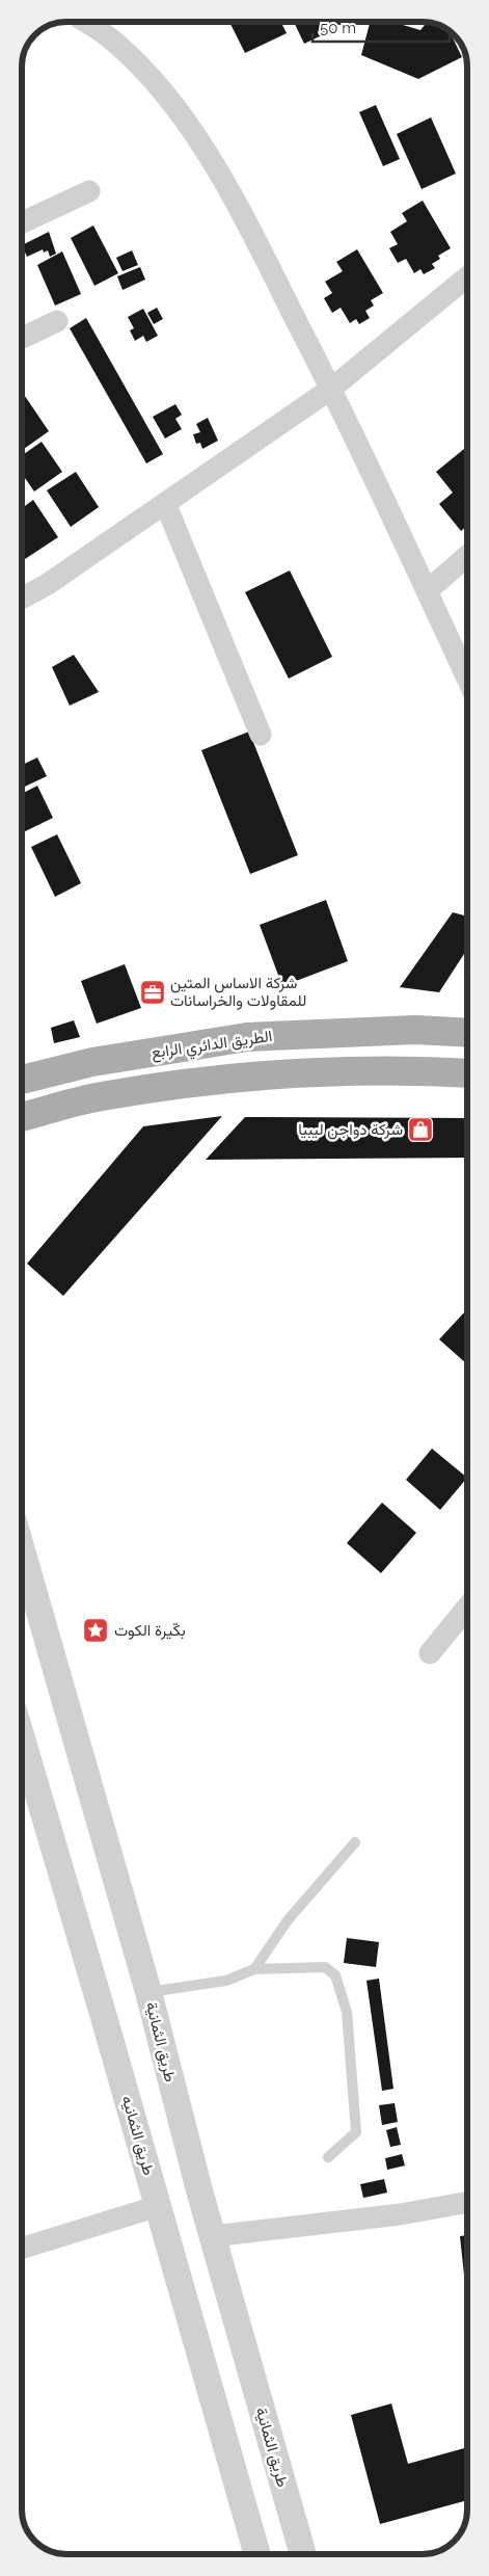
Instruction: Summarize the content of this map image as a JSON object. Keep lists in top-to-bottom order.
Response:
{
  "streets": {
    "main road": ["الطريق الدائري الرابع"],
    "street": ["طريق الثمانية", "طريق الثمانيه"]
  },
  "places": {
    "office": ["شركة الاساس المتين للمقاولات والخراسانات"],
    "shop": ["شركة دواجن ليبيا"],
    "place": ["بكّيرة الكوت"]
  },
  "scale_bar": "50 m"
}
